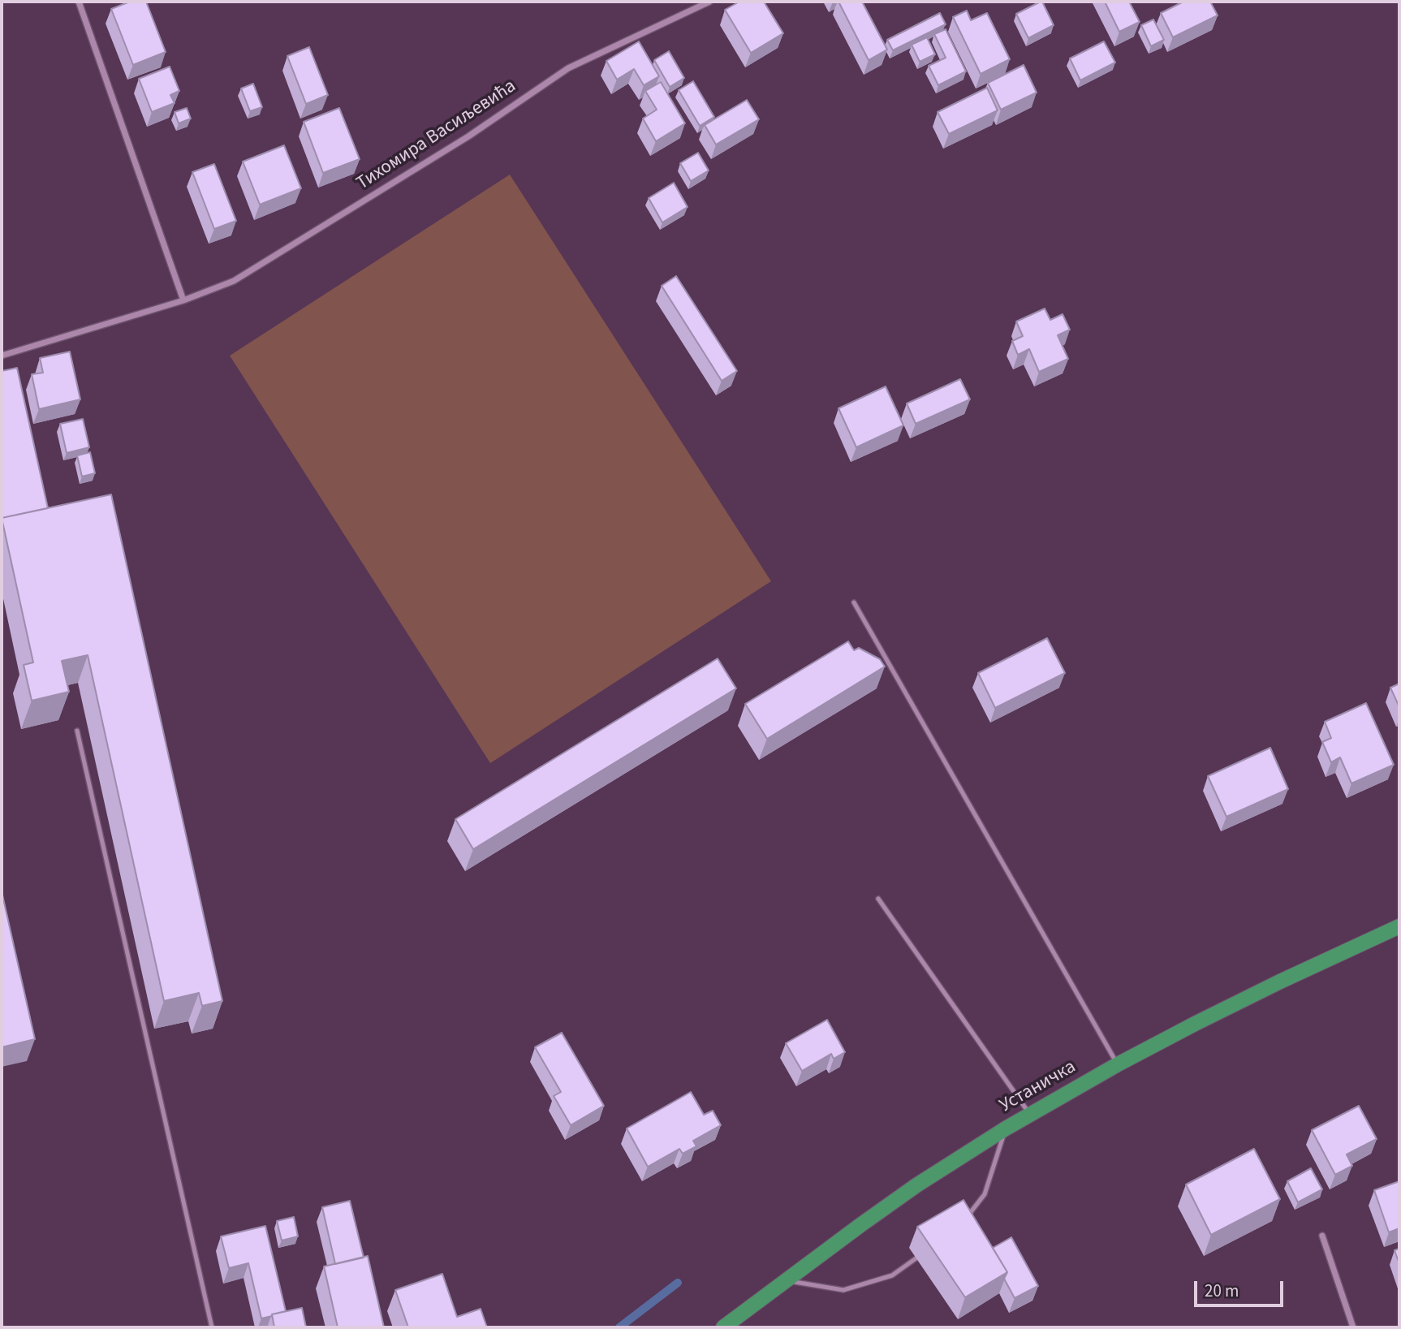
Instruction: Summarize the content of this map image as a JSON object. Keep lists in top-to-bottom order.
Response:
{
  "streets": {
    "main road": ["Устаничка"],
    "street": ["Тихомира Васиљевића"]
  },
  "scale_bar": "20 m"
}
